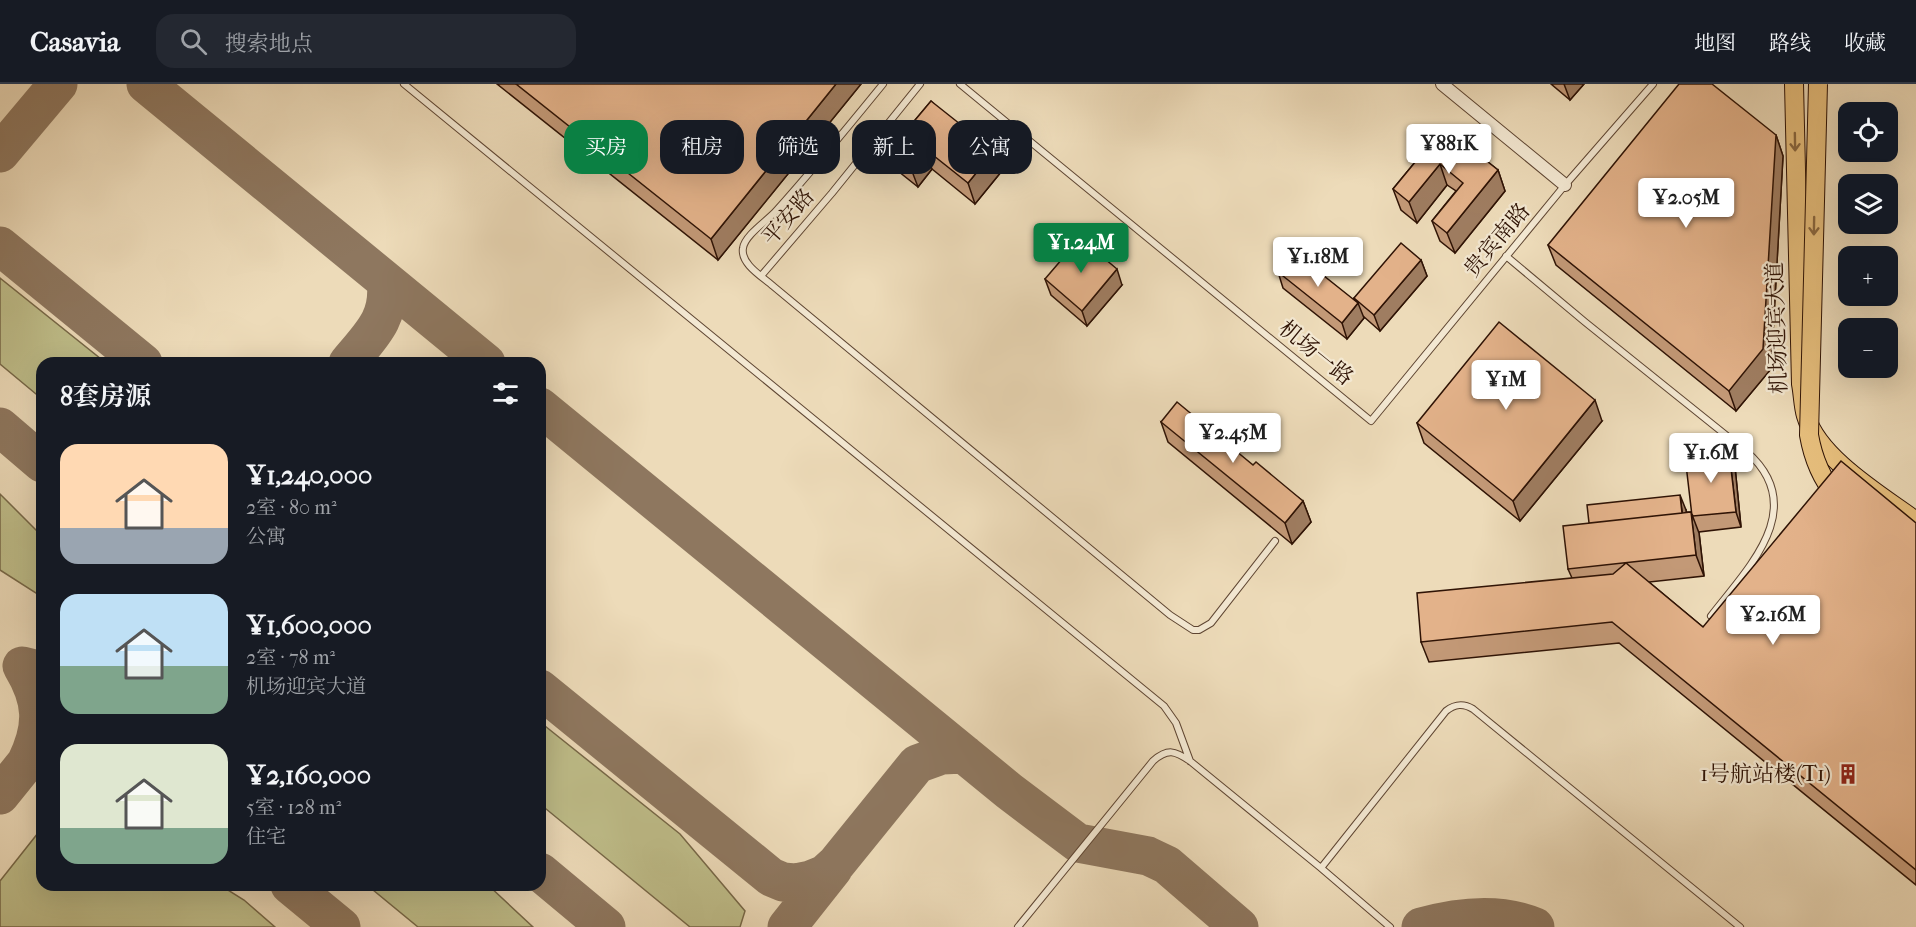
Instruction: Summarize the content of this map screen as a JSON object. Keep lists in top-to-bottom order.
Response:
{
  "streets": {
    "main road": ["机场迎宾大道"],
    "lane": ["平安路", "贵宾南路", "机场一路"]
  },
  "crossings": [
    ["贵宾南路", "机场一路"]
  ],
  "places": {
    "building": ["1号航站楼(T1)"]
  },
  "page": {
    "header": "Casavia",
    "search": "搜索地点",
    "nav": ["地图", "路线", "收藏"],
    "map_buttons": ["+", "−"],
    "chip": [
      "买房",
      "租房",
      "筛选",
      "新上",
      "公寓"
    ],
    "price": [
      "¥881K",
      "¥2.05M",
      "¥1.24M",
      "¥1.18M",
      "¥1M",
      "¥2.45M",
      "¥1.6M",
      "¥2.16M"
    ],
    "heading": "8套房源",
    "list": [
      {
        "name": "¥1,240,000",
        "note": "2室 · 80 m² · 公寓"
      },
      {
        "name": "¥1,600,000",
        "note": "2室 · 78 m² · 机场迎宾大道"
      },
      {
        "name": "¥2,160,000",
        "note": "5室 · 128 m² · 住宅"
      }
    ]
  }
}
